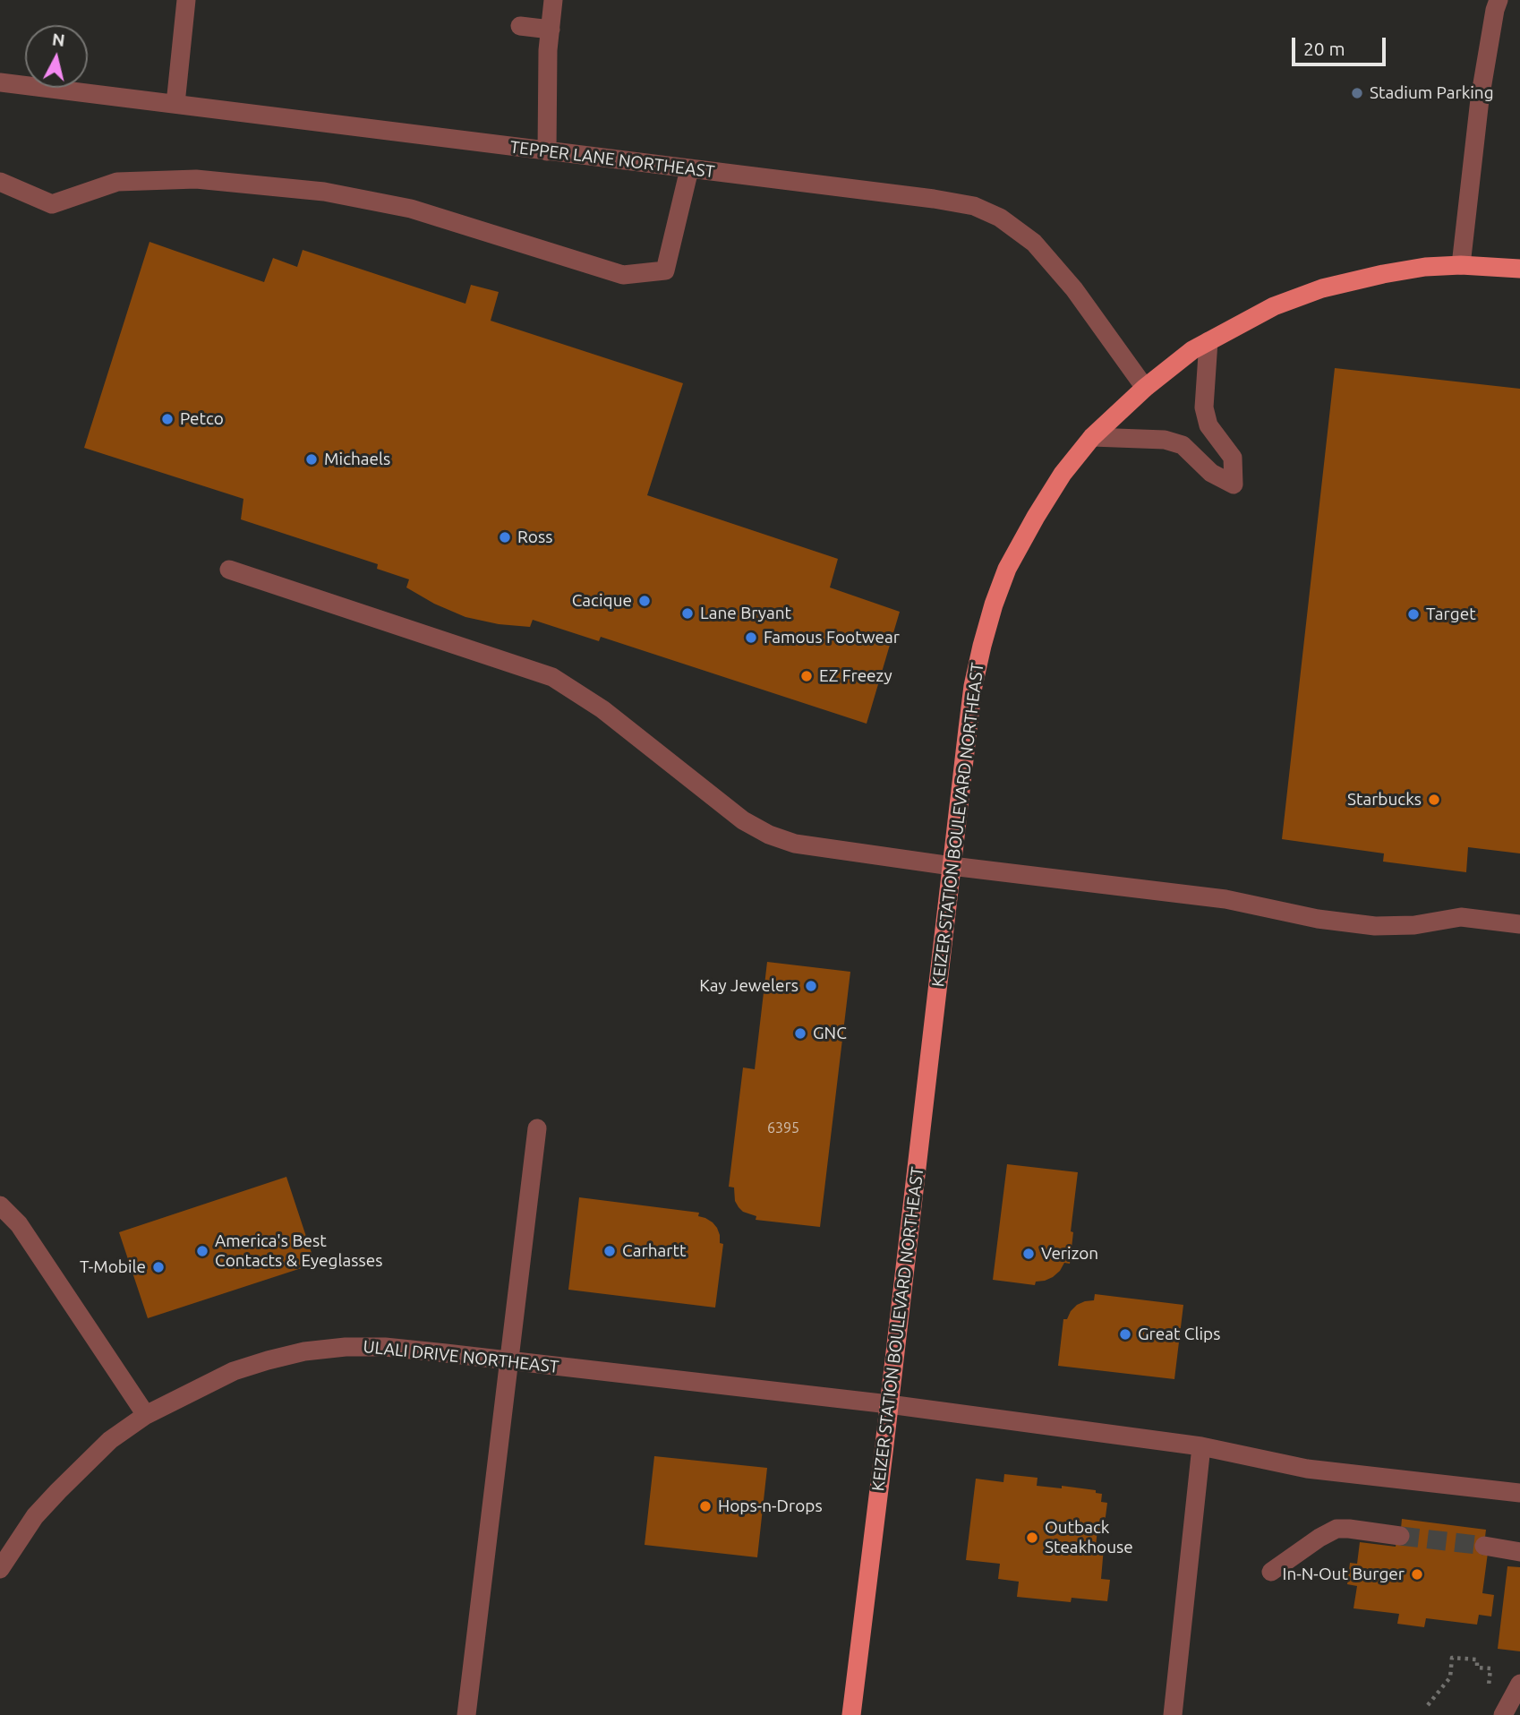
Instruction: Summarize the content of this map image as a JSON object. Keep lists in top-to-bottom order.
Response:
{
  "streets": {
    "main road": ["KEIZER STATION BOULEVARD NORTHEAST"],
    "street": ["TEPPER LANE NORTHEAST", "ULALI DRIVE NORTHEAST"]
  },
  "crossings": [
    ["TEPPER LANE NORTHEAST", "KEIZER STATION BOULEVARD NORTHEAST"],
    ["KEIZER STATION BOULEVARD NORTHEAST", "ULALI DRIVE NORTHEAST"]
  ],
  "places": [
    "Stadium Parking",
    "Petco",
    "Michaels",
    "Ross",
    "Cacique",
    "Lane Bryant",
    "Target",
    "Famous Footwear",
    "EZ Freezy",
    "Starbucks",
    "Kay Jewelers",
    "GNC",
    "America's Best Contacts & Eyeglasses",
    "Carhartt",
    "Verizon",
    "T-Mobile",
    "Great Clips",
    "Hops-n-Drops",
    "Outback Steakhouse",
    "In-N-Out Burger"
  ],
  "house_numbers": ["6395"],
  "scale_bar": "20 m",
  "north": "top"
}
